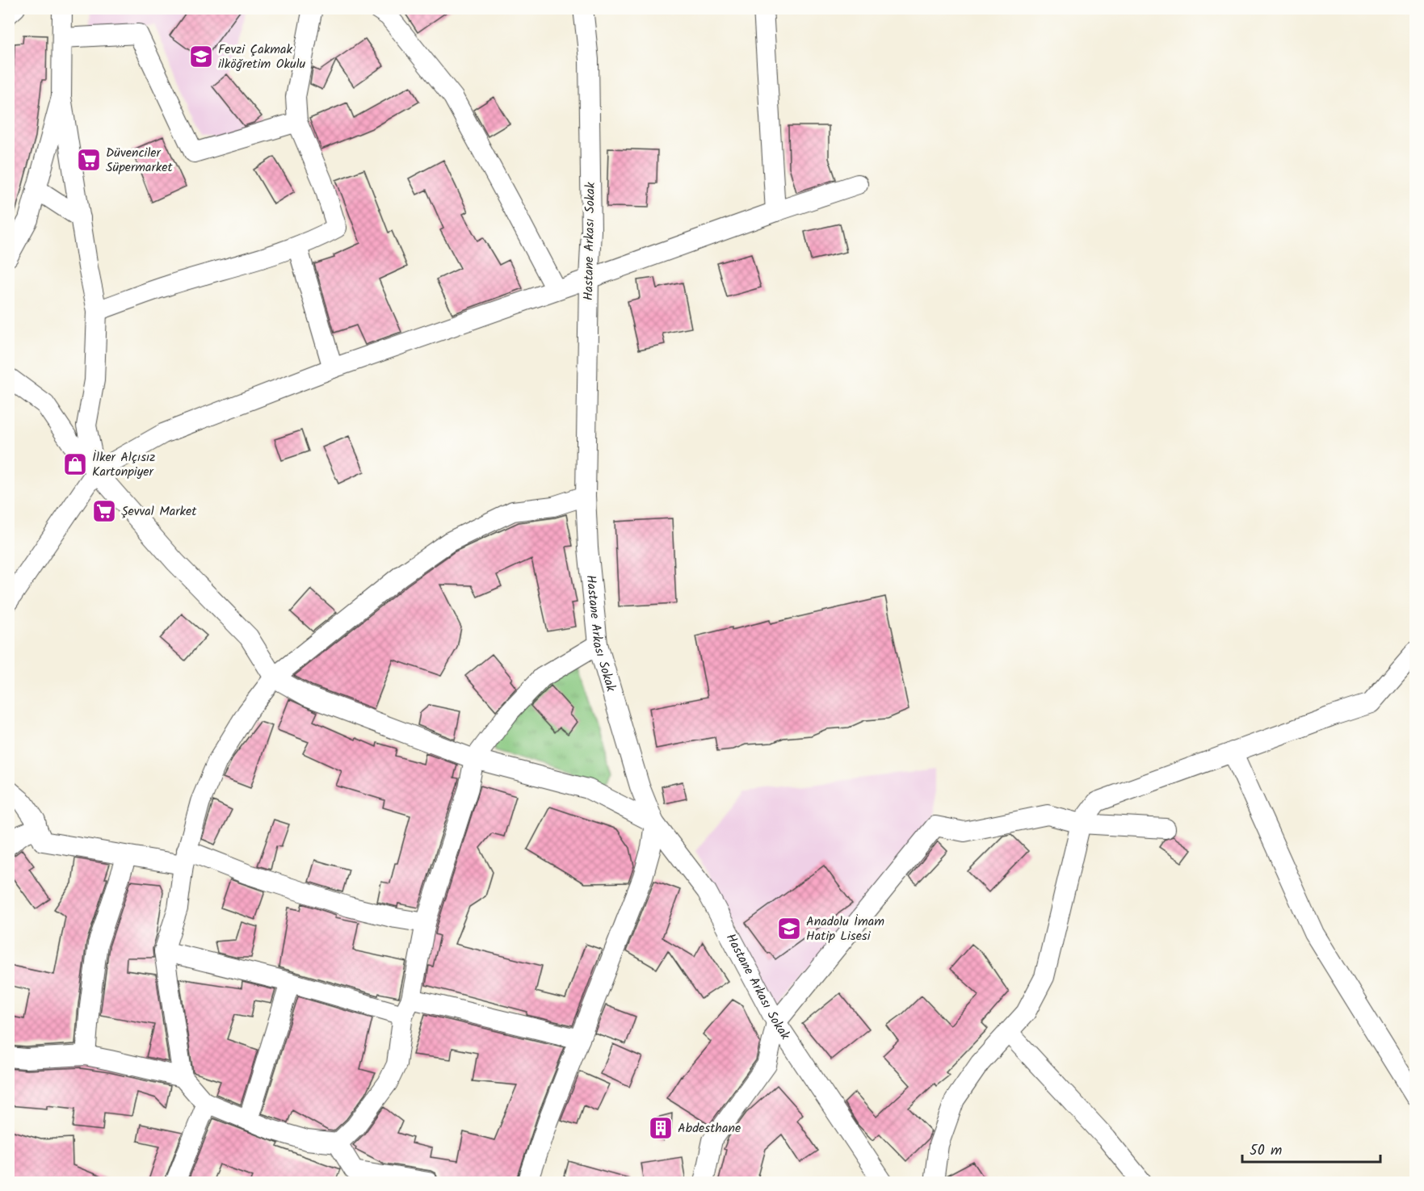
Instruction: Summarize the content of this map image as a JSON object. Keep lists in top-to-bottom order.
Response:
{
  "streets": {
    "street": ["Hastane Arkası Sokak"]
  },
  "places": {
    "school or university": ["Fevzi Çakmak ilköğretim Okulu", "Anadolu İmam Hatip Lisesi"],
    "supermarket": ["Düvenciler Süpermarket", "Şevval Market"],
    "shop": ["İlker Alçısız Kartonpiyer"],
    "building": ["Abdesthane"]
  },
  "scale_bar": "50 m"
}
